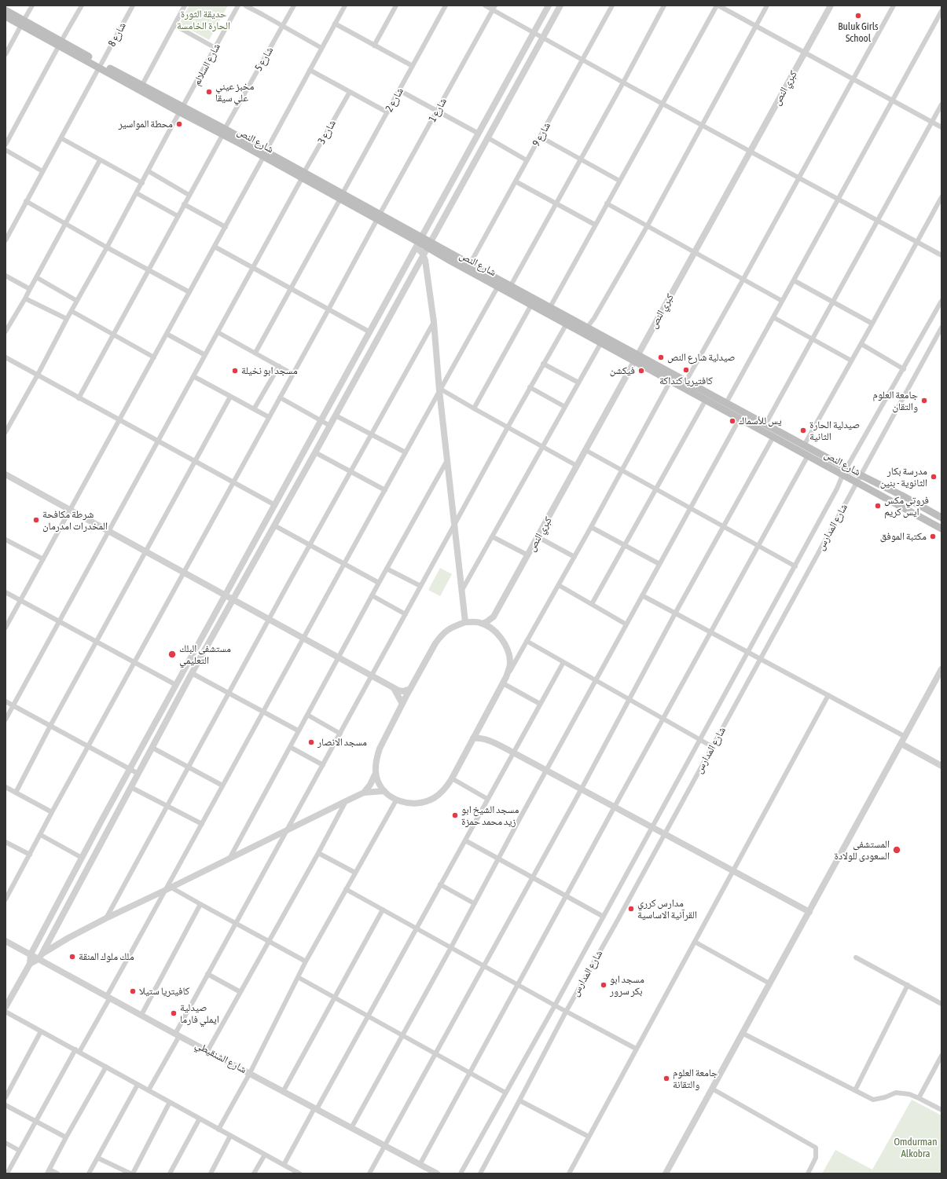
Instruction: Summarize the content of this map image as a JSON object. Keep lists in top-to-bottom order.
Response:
{
  "streets": {
    "main road": ["شارع النص"],
    "street": [
      "شارع 8",
      "شارع 5",
      "شارع السلالم",
      "كبري النص",
      "شارع 2",
      "شارع 1",
      "شارع 3",
      "شارع 9",
      "شارع المدارس",
      "شارع الشنقيطي"
    ]
  },
  "crossings": [
    ["شارع 8", "شارع النص"],
    ["شارع 5", "شارع النص"],
    ["شارع السلالم", "شارع النص"],
    ["كبري النص", "شارع النص"],
    ["شارع 2", "شارع النص"],
    ["شارع 1", "شارع النص"],
    ["شارع 3", "شارع النص"],
    ["شارع 9", "شارع النص"],
    ["شارع النص", "شارع المدارس"]
  ],
  "parks": ["حديقة الثورة الحارة الخامسة", "Omdurman Alkobra"],
  "places": [
    "Buluk Girls School",
    "مخبز عيني علي سيقا",
    "محطة المواسير",
    "صيدلية شارع النص",
    "كافتيريا كنداكة",
    "مسجد ابو نخيلة",
    "فيكشن",
    "جامعة العلوم والتقان",
    "يس للأسماك",
    "صيدلية الحارة الثانية",
    "مدرسة بكار الثانوية - بنين",
    "فروتي مكس ايس كريم",
    "شرطة مكافحة المخدرات امدرمان",
    "مكتبة الموفق",
    "مستشفى البلك التعليمي",
    "مسجد الانصار",
    "مسجد الشيخ ابو زيد محمد حمزة",
    "المستشفى السعودى للولادة",
    "مدارس كرري القرآنية الاساسية",
    "ملك ملوك المنقة",
    "مسجد ابو بكر سرور",
    "كافيتريا ستيلا",
    "صيدلية ايملي فارما",
    "جامعة العلوم والتقانة"
  ]
}
